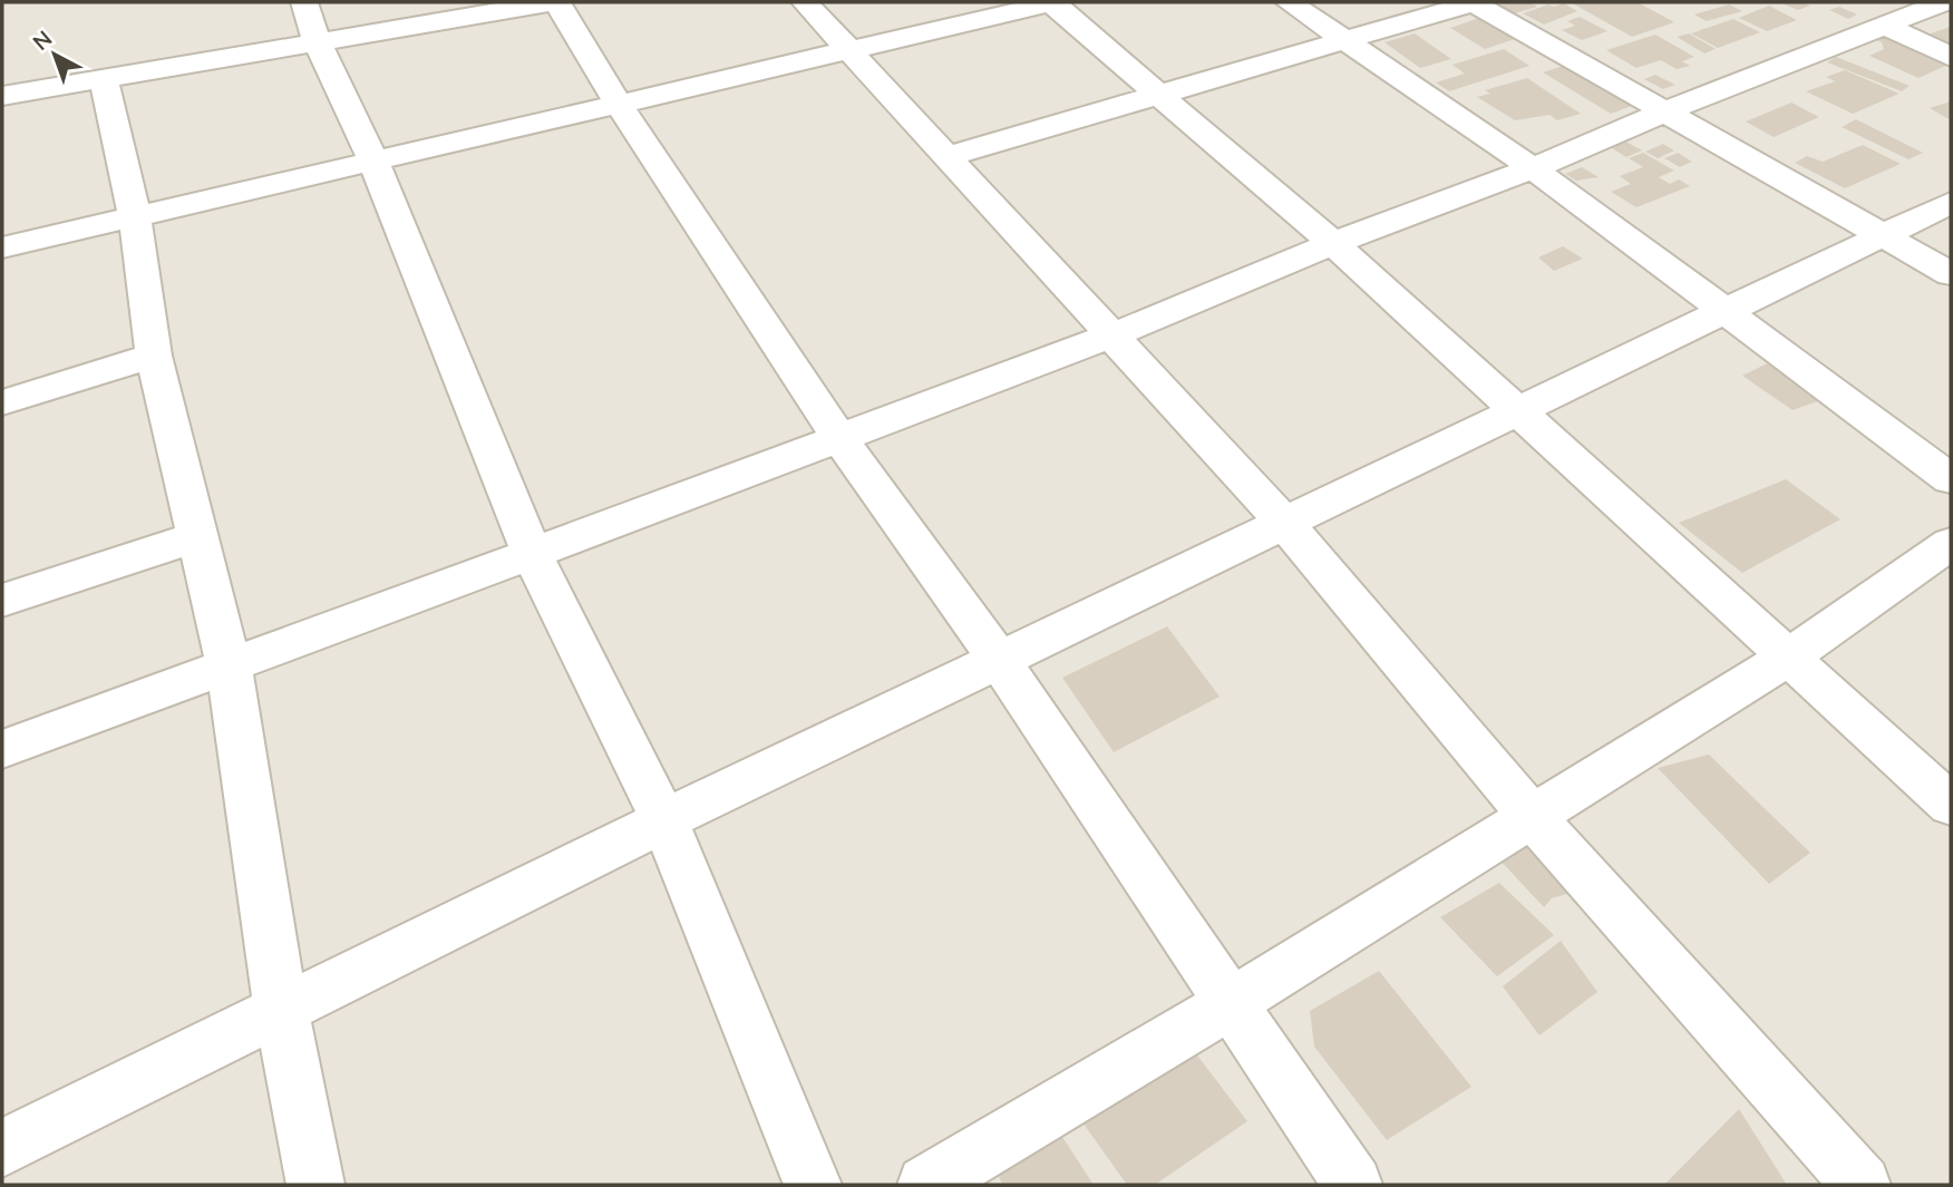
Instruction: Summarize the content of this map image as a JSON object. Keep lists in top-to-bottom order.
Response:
{
  "north": "top left"
}
